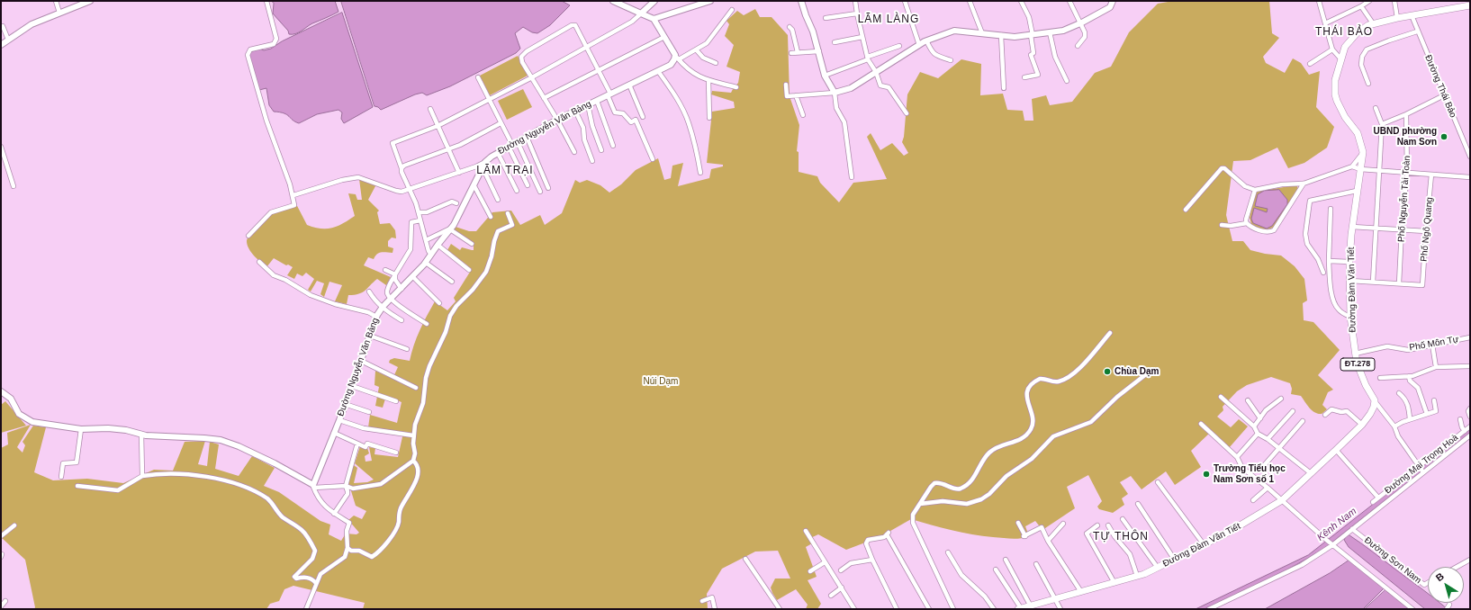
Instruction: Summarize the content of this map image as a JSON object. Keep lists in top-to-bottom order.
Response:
{
  "streets": {
    "main road": ["Đường Đàm Văn Tiết", "ĐT.278"],
    "street": [
      "Đường Thái Bảo",
      "Đường Nguyễn Văn Bảng",
      "Phố Nguyễn Tài Toàn",
      "Phố Ngô Quang",
      "Phố Môn Tự",
      "Đường Mai Trọng Hoà",
      "Đường Sơn Nam"
    ]
  },
  "crossings": [
    ["Đường Thái Bảo", "Đường Đàm Văn Tiết"],
    ["Phố Nguyễn Tài Toàn", "Phố Ngô Quang"],
    ["Đường Đàm Văn Tiết", "Phố Môn Tự"]
  ],
  "districts": [
    "LÃM LÀNG",
    "THÁI BẢO",
    "LÃM TRẠI",
    "TỰ THÔN"
  ],
  "water": ["Kênh Nam"],
  "parks": ["Núi Dạm"],
  "places": ["UBND phường Nam Sơn", "Chùa Dạm", "Trường Tiểu học Nam Sơn số 1"],
  "north": "top left"
}
